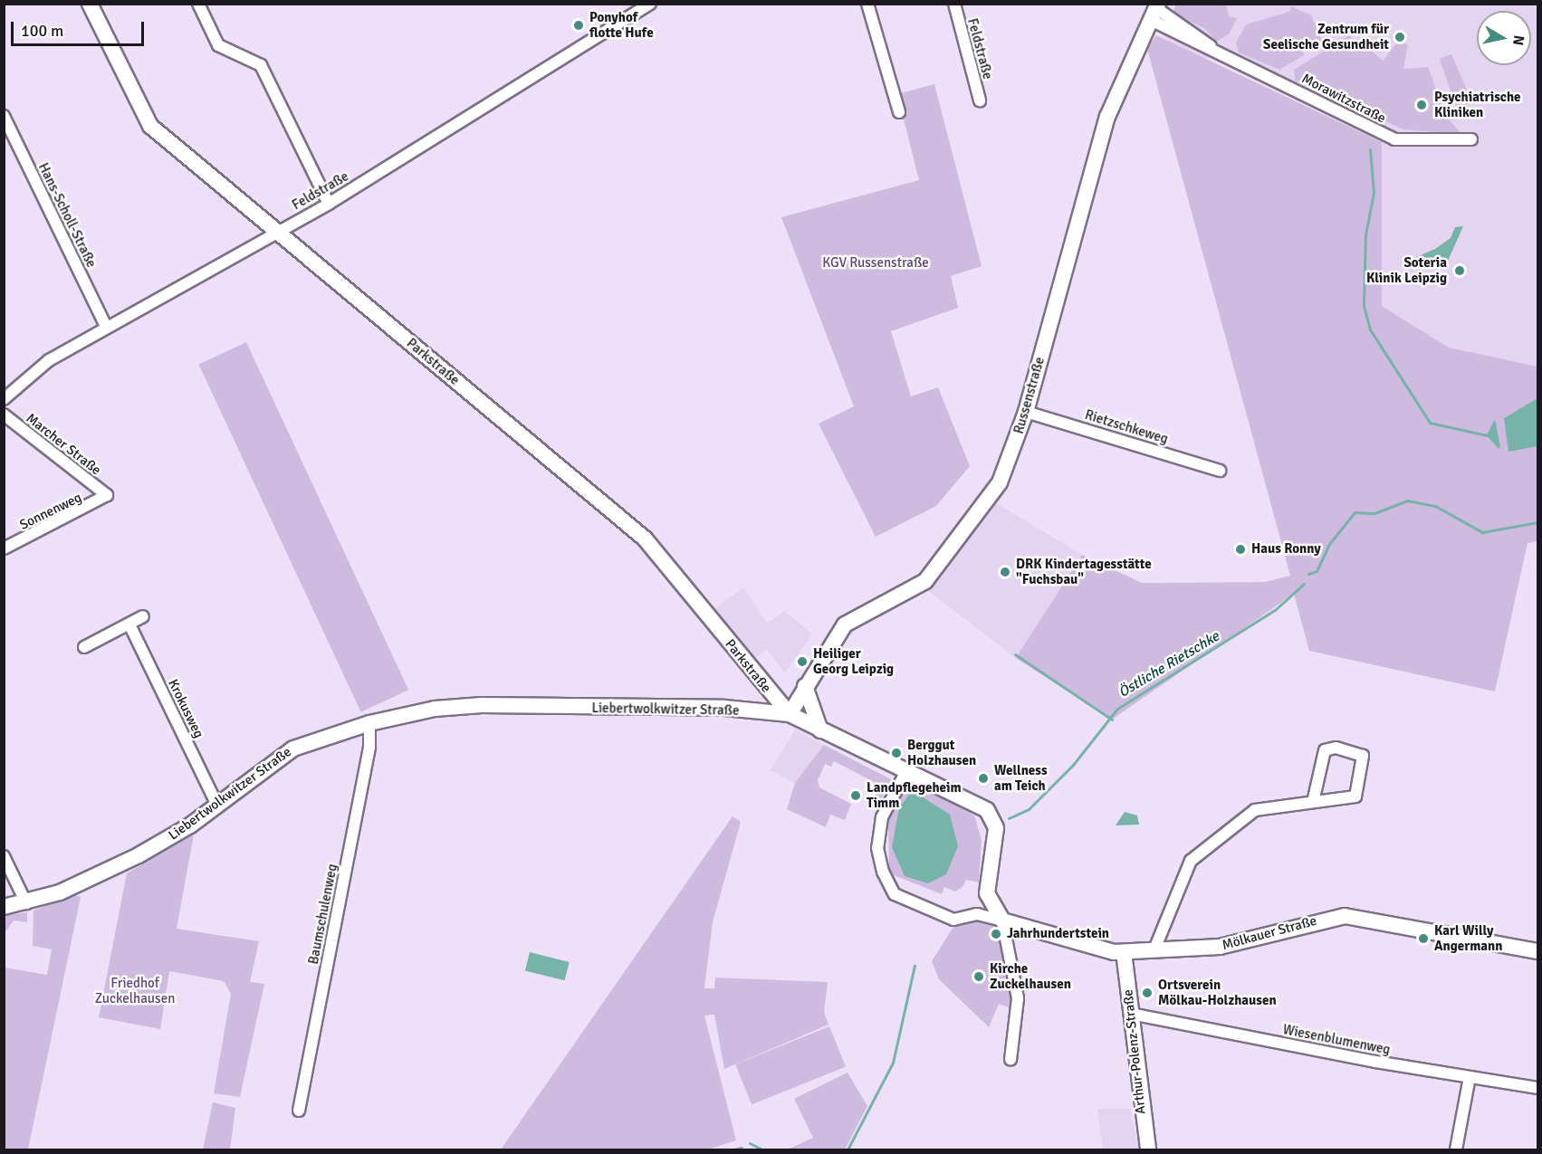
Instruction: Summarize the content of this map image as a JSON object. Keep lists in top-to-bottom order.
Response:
{
  "streets": {
    "street": [
      "Feldstraße",
      "Morawitzstraße",
      "Hans-Scholl-Straße",
      "Parkstraße",
      "Russenstraße",
      "Rietzschkeweg",
      "Marcher Straße",
      "Sonnenweg",
      "Krokusweg",
      "Liebertwolkwitzer Straße",
      "Baumschulenweg",
      "Mölkauer Straße",
      "Wiesenblumenweg",
      "Arthur-Polenz-Straße"
    ]
  },
  "crossings": [
    ["Feldstraße", "Hans-Scholl-Straße"],
    ["Feldstraße", "Parkstraße"],
    ["Morawitzstraße", "Russenstraße"],
    ["Parkstraße", "Russenstraße"],
    ["Parkstraße", "Liebertwolkwitzer Straße"],
    ["Russenstraße", "Rietzschkeweg"],
    ["Russenstraße", "Liebertwolkwitzer Straße"],
    ["Marcher Straße", "Sonnenweg"],
    ["Krokusweg", "Liebertwolkwitzer Straße"],
    ["Liebertwolkwitzer Straße", "Baumschulenweg"],
    ["Mölkauer Straße", "Arthur-Polenz-Straße"],
    ["Wiesenblumenweg", "Arthur-Polenz-Straße"]
  ],
  "water": ["Östliche Rietschke"],
  "parks": ["KGV Russenstraße", "Friedhof Zuckelhausen"],
  "places": [
    "Ponyhof flotte Hufe",
    "Zentrum für Seelische Gesundheit",
    "Psychiatrische Kliniken",
    "Soteria Klinik Leipzig",
    "Haus Ronny",
    "DRK Kindertagesstätte \"Fuchsbau\"",
    "Heiliger Georg Leipzig",
    "Berggut Holzhausen",
    "Wellness am Teich",
    "Landpflegeheim Timm",
    "Jahrhundertstein",
    "Karl Willy Angermann",
    "Kirche Zuckelhausen",
    "Ortsverein Mölkau-Holzhausen"
  ],
  "scale_bar": "100 m",
  "north": "right"
}
